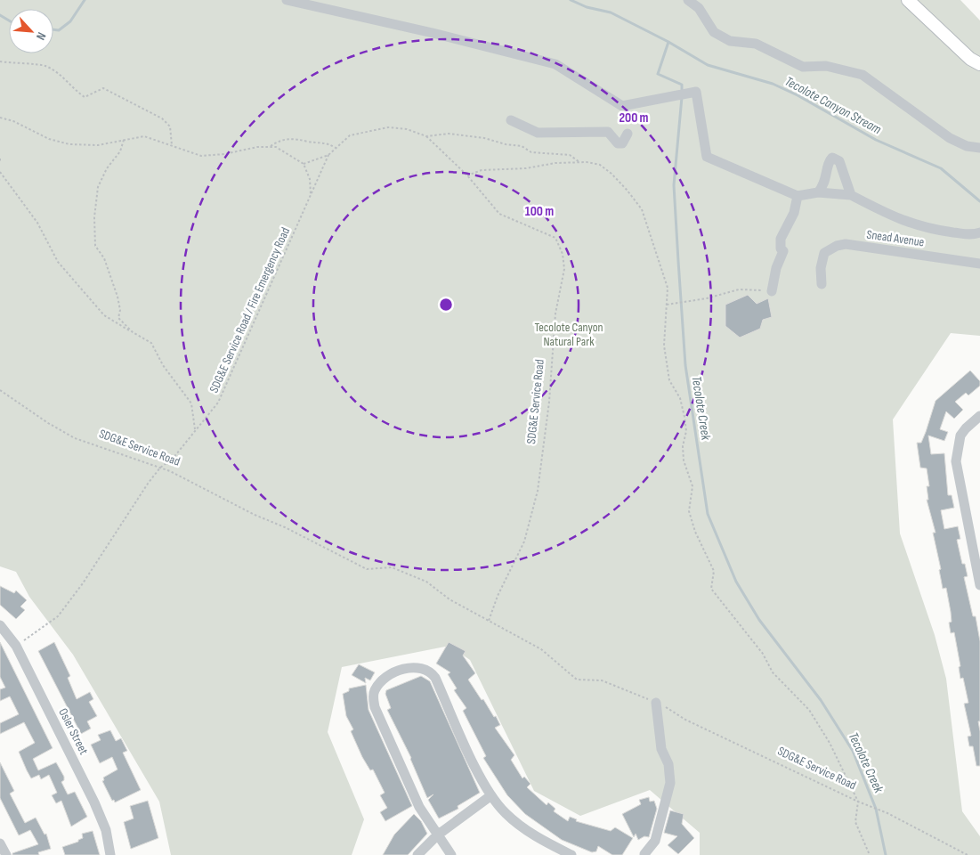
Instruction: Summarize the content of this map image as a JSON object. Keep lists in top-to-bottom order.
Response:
{
  "streets": {
    "street": ["Snead Avenue", "Osler Street"],
    "path": ["SDG&E Service Road / Fire Emergency Road", "SDG&E Service Road"]
  },
  "crossings": [
    ["SDG&E Service Road / Fire Emergency Road", "SDG&E Service Road"],
    ["SDG&E Service Road / Fire Emergency Road", "Osler Street"]
  ],
  "water": ["Tecolote Canyon Stream", "Tecolote Creek"],
  "parks": ["Tecolote Canyon Natural Park"],
  "north": "bottom right",
  "rings": ["200 m", "100 m"]
}
